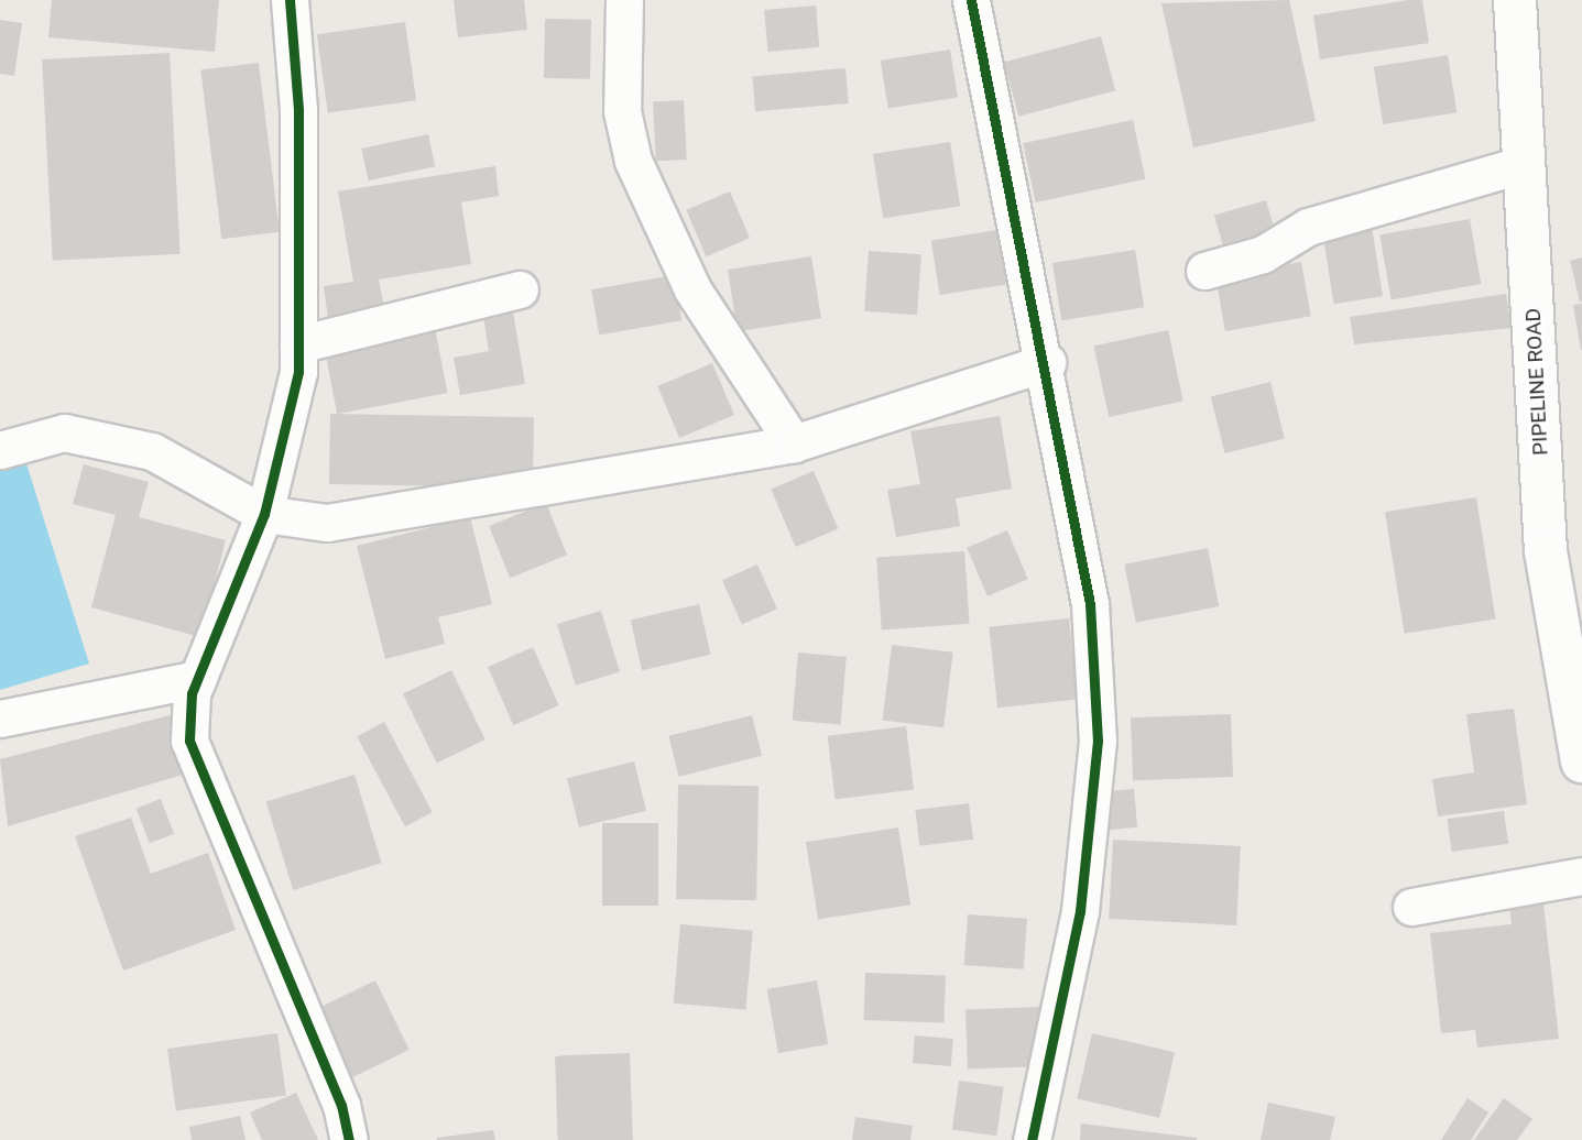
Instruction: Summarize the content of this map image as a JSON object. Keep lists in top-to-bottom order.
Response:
{
  "streets": {
    "main road": ["PIPELINE ROAD"]
  }
}
